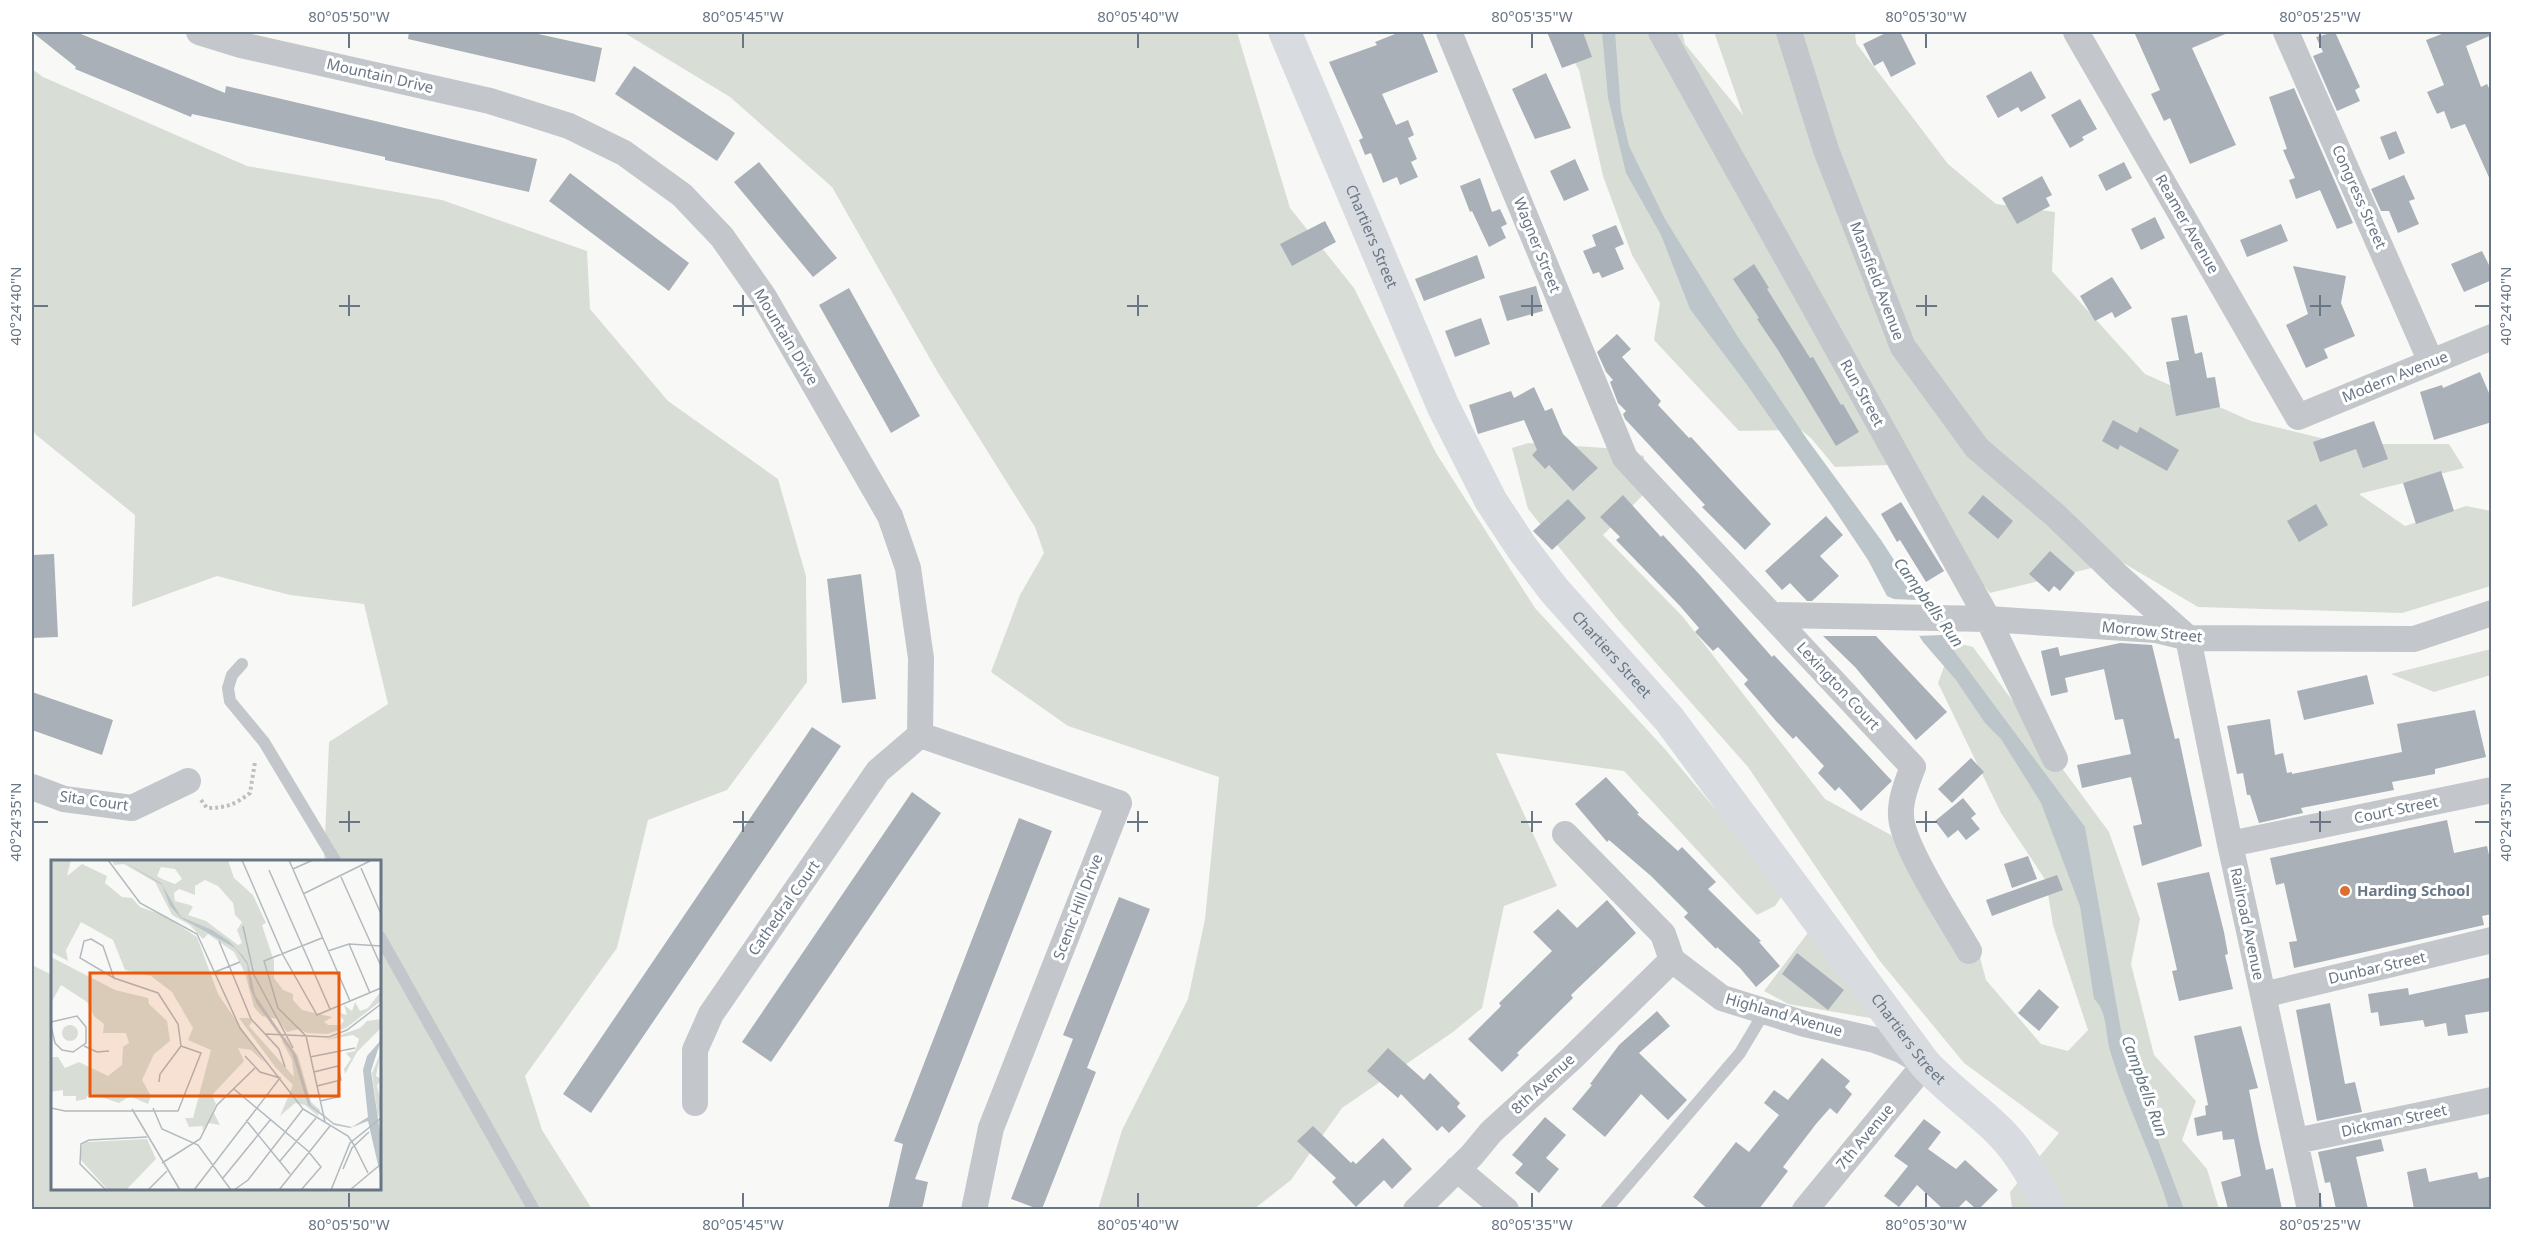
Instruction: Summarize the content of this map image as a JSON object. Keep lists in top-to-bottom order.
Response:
{
  "streets": {
    "main road": ["Chartiers Street"],
    "street": [
      "Mountain Drive",
      "Congress Street",
      "Reamer Avenue",
      "Wagner Street",
      "Mansfield Avenue",
      "Modern Avenue",
      "Run Street",
      "Morrow Street",
      "Lexington Court",
      "Sita Court",
      "Court Street",
      "Scenic Hill Drive",
      "Cathedral Court",
      "Railroad Avenue",
      "Dunbar Street",
      "Highland Avenue",
      "8th Avenue",
      "Dickman Street",
      "7th Avenue"
    ]
  },
  "crossings": [
    ["Mountain Drive", "Scenic Hill Drive"],
    ["Mountain Drive", "Cathedral Court"],
    ["Congress Street", "Modern Avenue"],
    ["Reamer Avenue", "Modern Avenue"],
    ["Chartiers Street", "Highland Avenue"],
    ["Chartiers Street", "7th Avenue"],
    ["Wagner Street", "Lexington Court"],
    ["Mansfield Avenue", "Morrow Street"],
    ["Mansfield Avenue", "Railroad Avenue"],
    ["Run Street", "Morrow Street"],
    ["Morrow Street", "Lexington Court"],
    ["Morrow Street", "Railroad Avenue"],
    ["Court Street", "Railroad Avenue"],
    ["Scenic Hill Drive", "Cathedral Court"],
    ["Railroad Avenue", "Dunbar Street"],
    ["Railroad Avenue", "Dickman Street"],
    ["Highland Avenue", "8th Avenue"],
    ["Highland Avenue", "7th Avenue"]
  ],
  "water": ["Campbells Run"],
  "places": ["Harding School"],
  "coordinates": [
    "80°05'50\"W",
    "80°05'45\"W",
    "80°05'40\"W",
    "80°05'35\"W",
    "80°05'30\"W",
    "80°05'25\"W",
    "40°24'40\"N",
    "40°24'35\"N"
  ]
}
